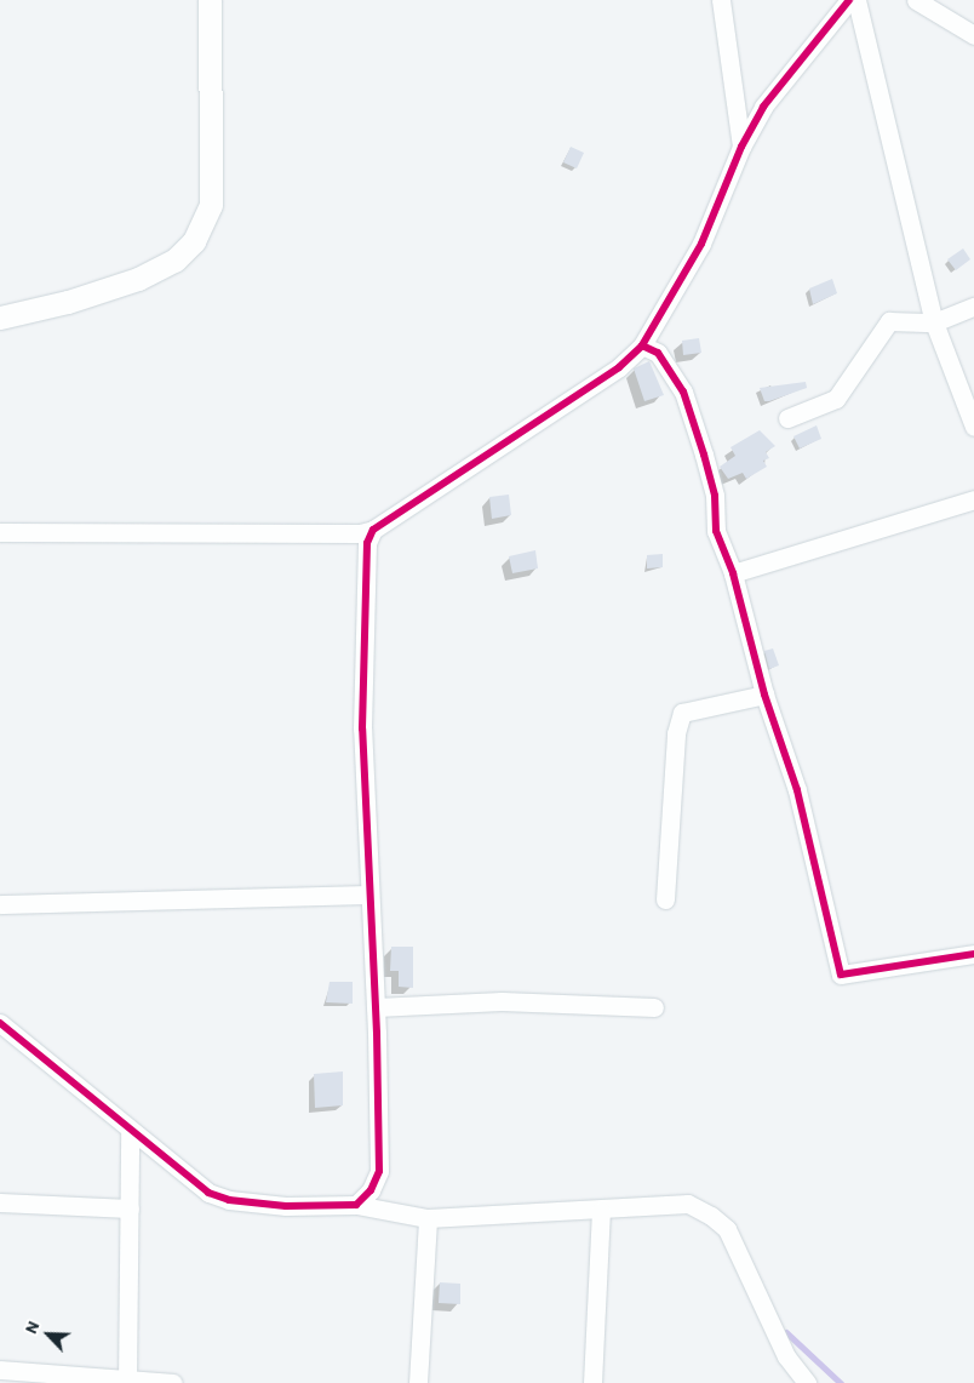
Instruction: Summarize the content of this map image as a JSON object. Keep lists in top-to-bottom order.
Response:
{
  "north": "top left"
}
